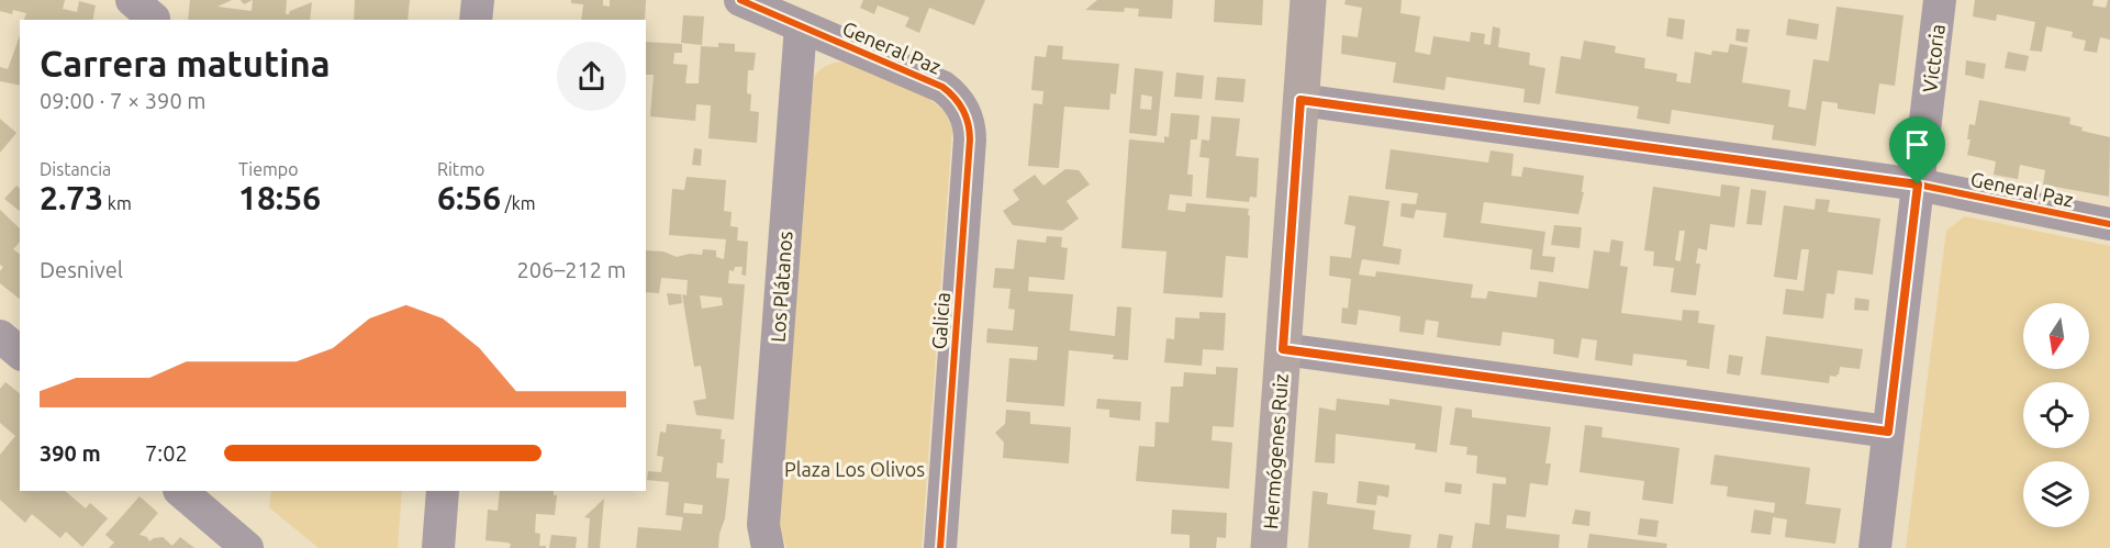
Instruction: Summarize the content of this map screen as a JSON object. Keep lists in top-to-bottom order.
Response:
{
  "streets": {
    "street": [
      "General Paz",
      "Victoria",
      "Los Plátanos",
      "Galicia",
      "Hermógenes Ruiz"
    ]
  },
  "crossings": [
    ["General Paz", "Victoria"],
    ["General Paz", "Los Plátanos"],
    ["General Paz", "Galicia"],
    ["General Paz", "Hermógenes Ruiz"]
  ],
  "parks": ["Plaza Los Olivos"],
  "north": "bottom",
  "page": {
    "heading": ["Carrera matutina", "09:00 · 7 × 390 m"],
    "stats": [
      ["Distancia", "2.73 km"],
      ["Tiempo", "18:56"],
      ["Ritmo", "6:56 /km"]
    ],
    "chart": ["Desnivel", "206–212 m"],
    "list": [
      {
        "name": "390 m",
        "note": "7:02"
      }
    ]
  }
}
